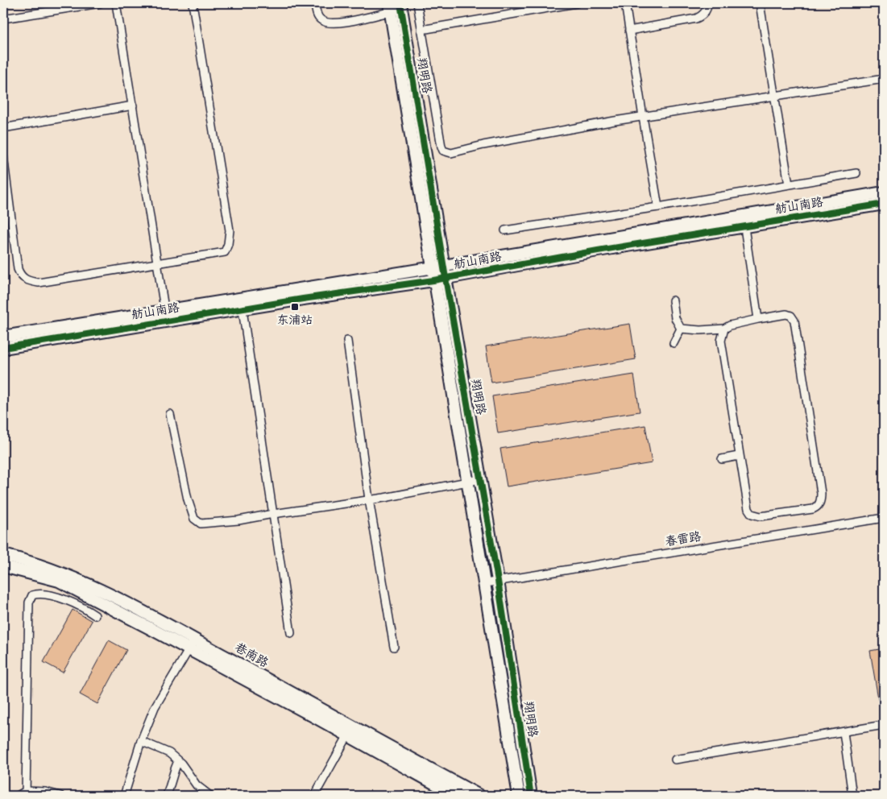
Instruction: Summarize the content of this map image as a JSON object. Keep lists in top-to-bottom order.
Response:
{
  "streets": {
    "street": [
      "翔明路",
      "舫山南路",
      "春雷路",
      "巷南路"
    ]
  },
  "crossings": [
    ["翔明路", "舫山南路"],
    ["翔明路", "春雷路"]
  ],
  "places": {
    "transit": ["东浦站"]
  }
}
